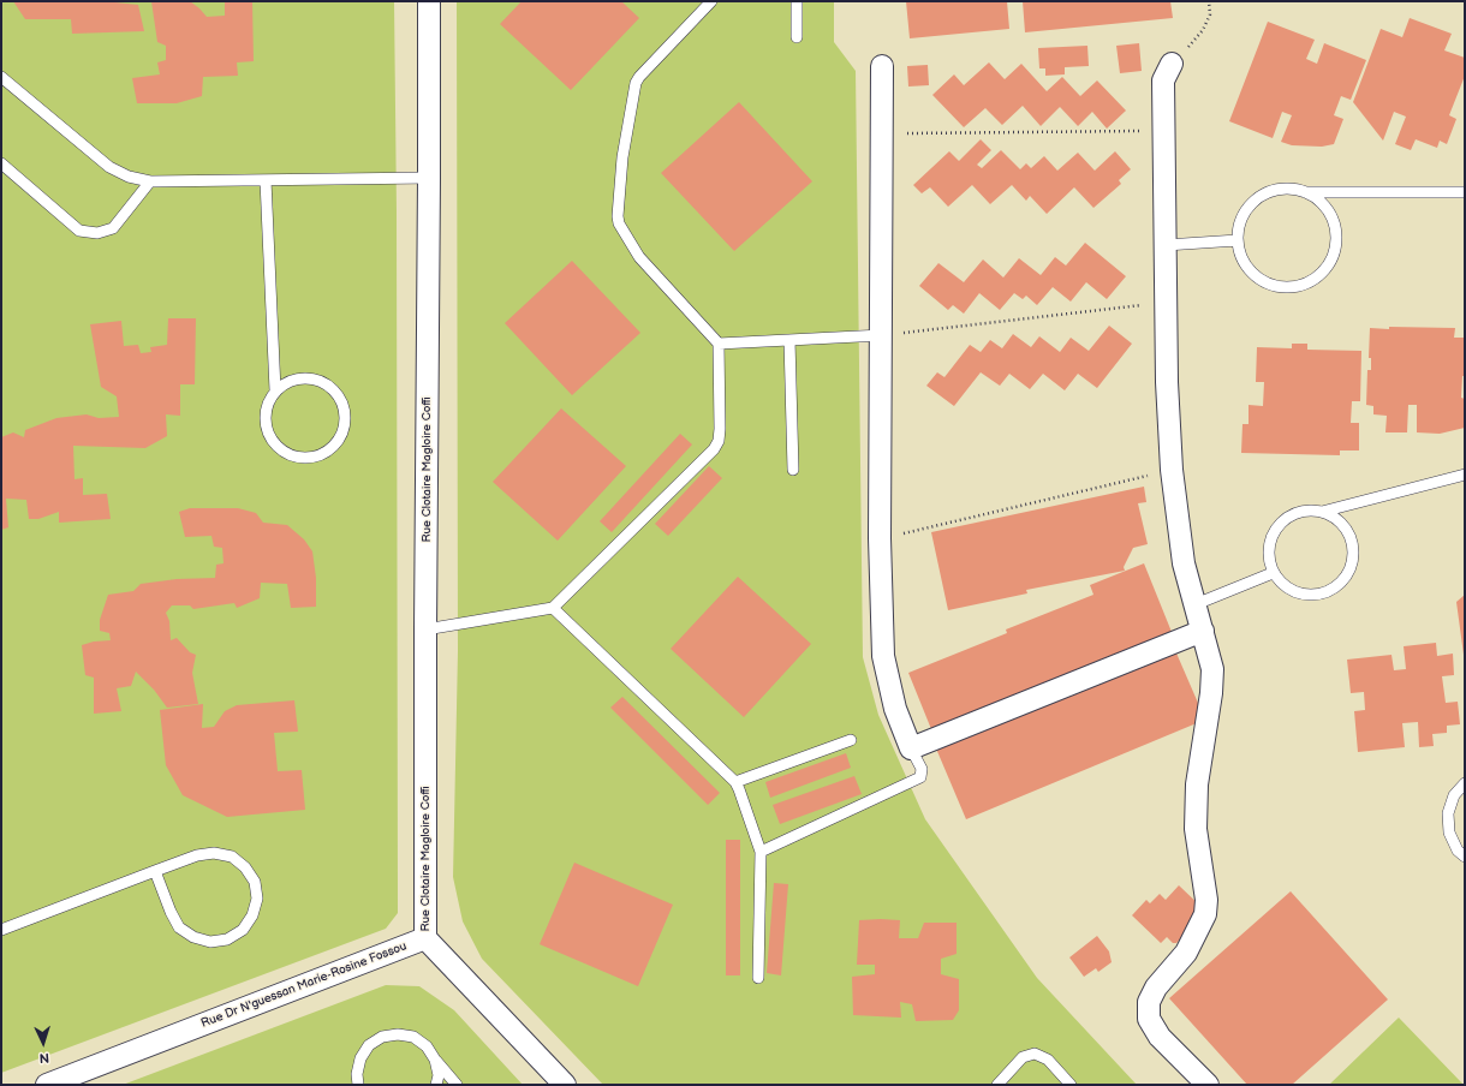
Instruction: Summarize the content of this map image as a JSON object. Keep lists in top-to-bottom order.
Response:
{
  "streets": {
    "street": ["Rue Clotaire Magloire Coffi", "Rue Dr N'guessan Marie-Rosine Fossou"]
  },
  "crossings": [
    ["Rue Clotaire Magloire Coffi", "Rue Dr N'guessan Marie-Rosine Fossou"]
  ],
  "north": "bottom"
}
